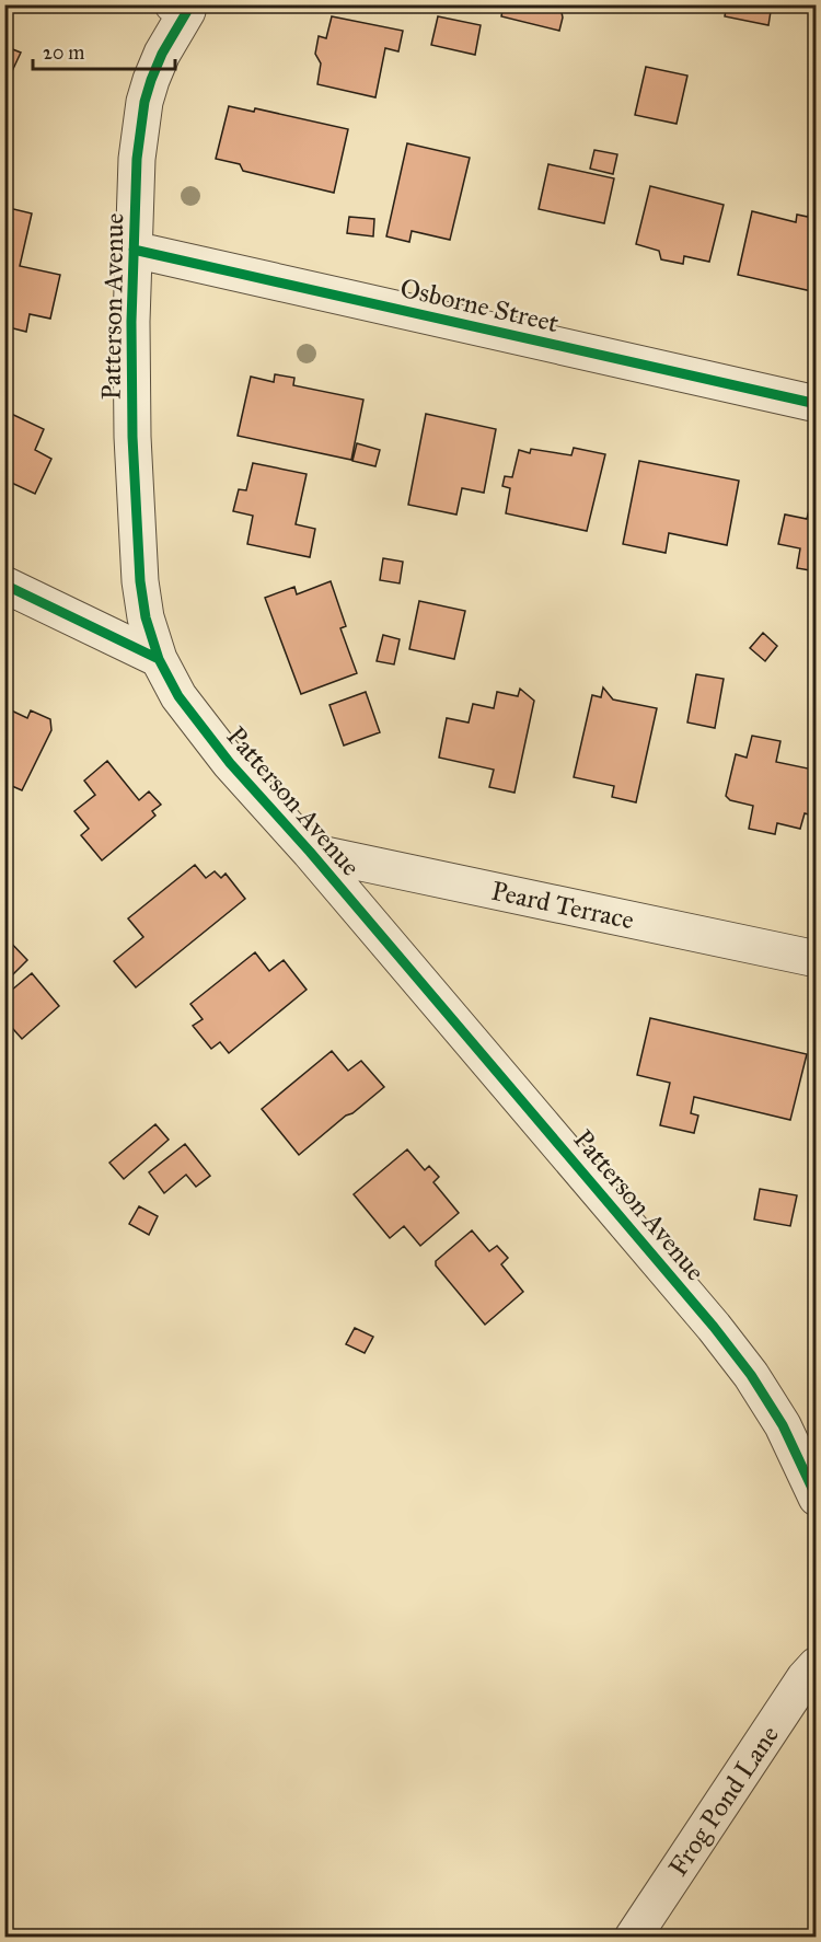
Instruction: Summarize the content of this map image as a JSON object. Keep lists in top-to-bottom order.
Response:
{
  "streets": {
    "street": [
      "Osborne Street",
      "Patterson Avenue",
      "Peard Terrace",
      "Frog Pond Lane"
    ]
  },
  "crossings": [
    ["Osborne Street", "Patterson Avenue"],
    ["Patterson Avenue", "Peard Terrace"]
  ],
  "scale_bar": "20 m"
}
